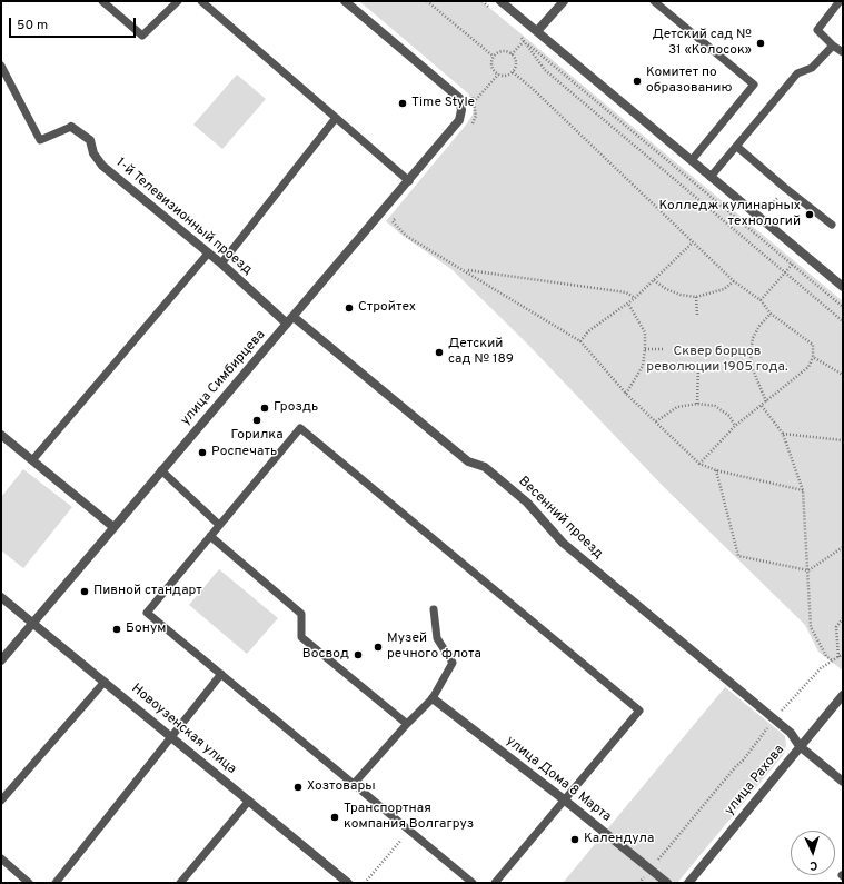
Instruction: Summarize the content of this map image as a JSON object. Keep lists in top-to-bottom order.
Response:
{
  "streets": {
    "street": [
      "1-й Телевизионный проезд",
      "улица Симбирцева",
      "Весенний проезд",
      "Новоузенская улица",
      "улица Дома 8 Марта",
      "улица Рахова"
    ]
  },
  "crossings": [
    ["1-й Телевизионный проезд", "улица Симбирцева"],
    ["1-й Телевизионный проезд", "Весенний проезд"],
    ["улица Симбирцева", "Весенний проезд"],
    ["улица Симбирцева", "Новоузенская улица"],
    ["Весенний проезд", "улица Рахова"]
  ],
  "parks": ["Сквер борцов революции 1905 года."],
  "places": [
    "Детский сад № 31 «Колосок»",
    "Комитет по образованию",
    "Time Style",
    "Колледж кулинарных технологий",
    "Стройтех",
    "Детский сад № 189",
    "Гроздь",
    "Горилка",
    "Роспечать",
    "Пивной стандарт",
    "Бонум",
    "Музей речного флота",
    "Восвод",
    "Хозтовары",
    "Транспортная компания Волгагруз",
    "Календула"
  ],
  "scale_bar": "50 m",
  "north": "bottom"
}
